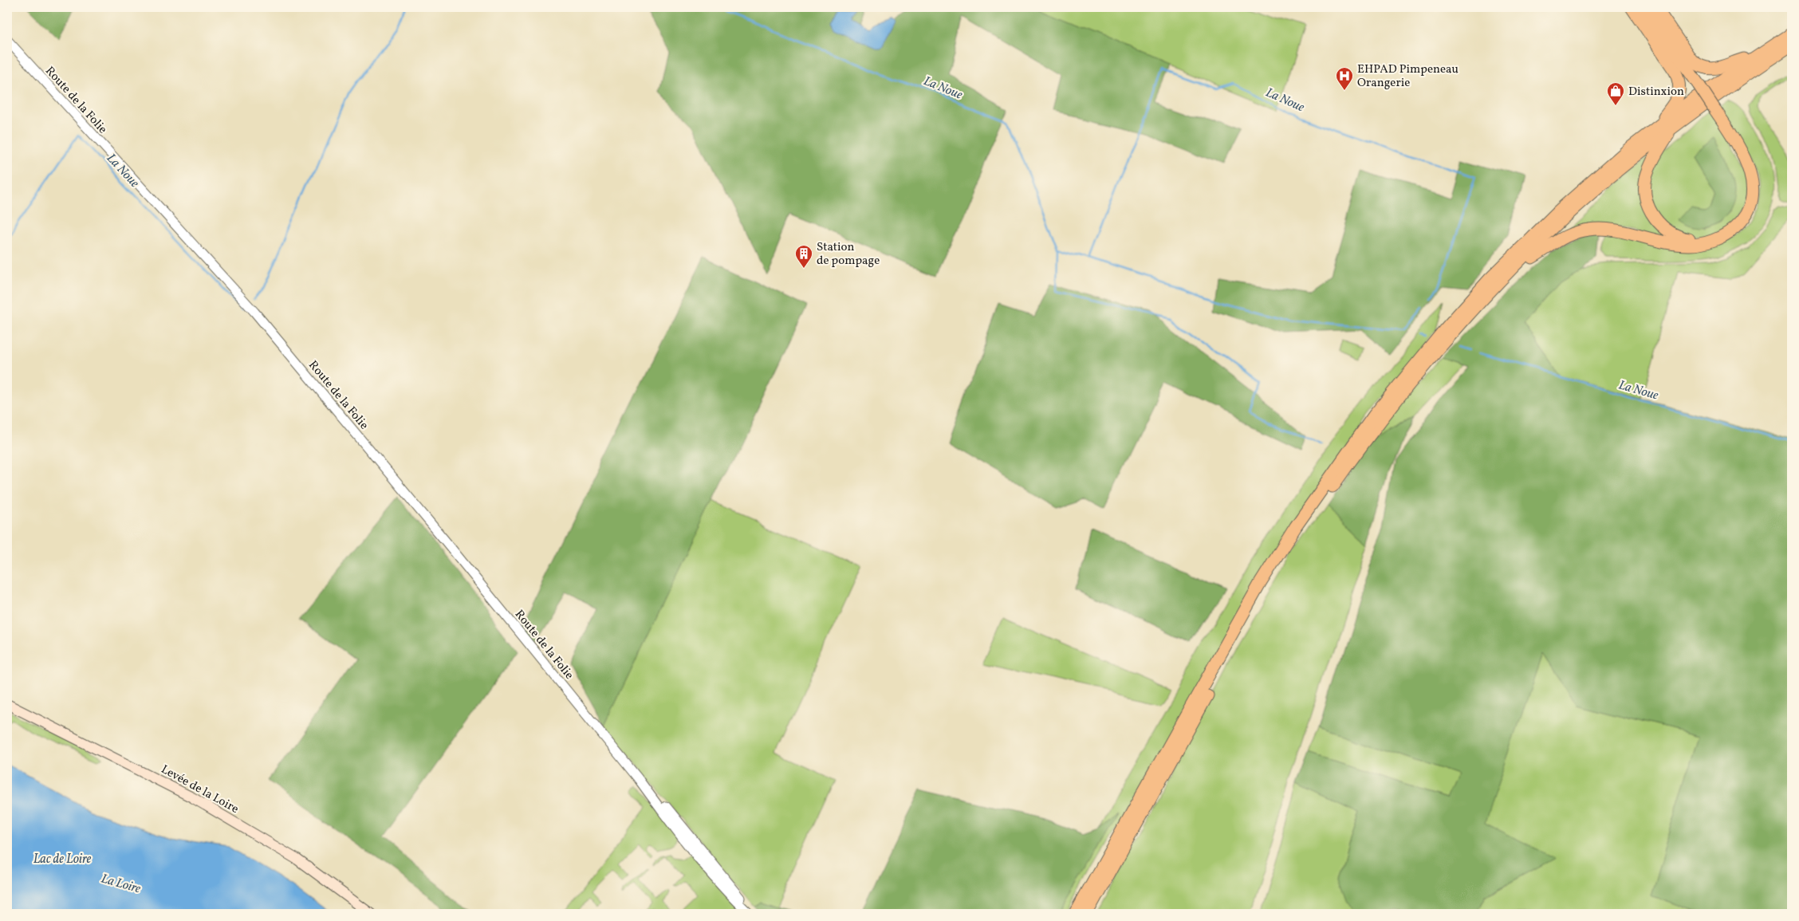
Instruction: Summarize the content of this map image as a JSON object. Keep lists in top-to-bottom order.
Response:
{
  "streets": {
    "main road": ["Levée de la Loire"],
    "street": ["Route de la Folie"]
  },
  "water": ["La Noue", "Lac de Loire", "La Loire"],
  "places": {
    "hospital": ["EHPAD Pimpeneau Orangerie"],
    "shop": ["Distinxion"],
    "building": ["Station de pompage"]
  }
}
